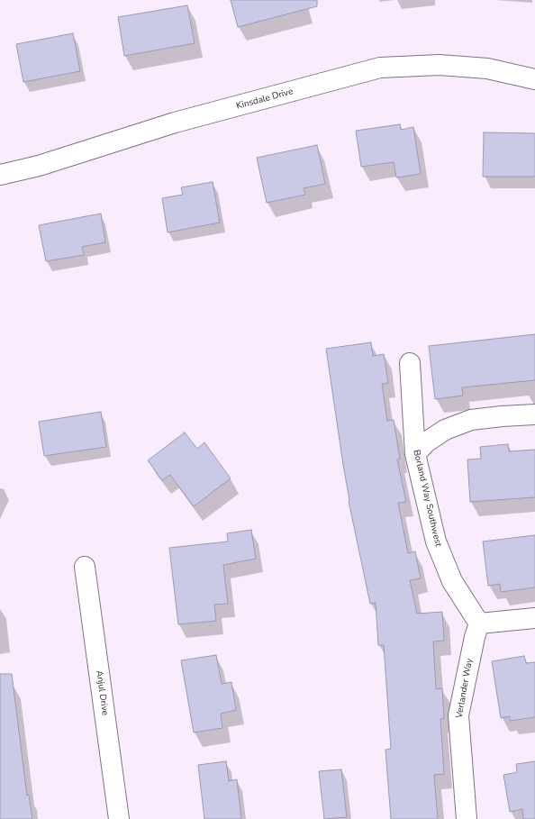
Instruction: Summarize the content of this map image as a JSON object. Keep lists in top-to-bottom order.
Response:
{
  "streets": {
    "street": [
      "Kinsdale Drive",
      "Borland Way Southwest",
      "Verlander Way",
      "Anjul Drive"
    ]
  },
  "crossings": [
    ["Borland Way Southwest", "Verlander Way"]
  ]
}
